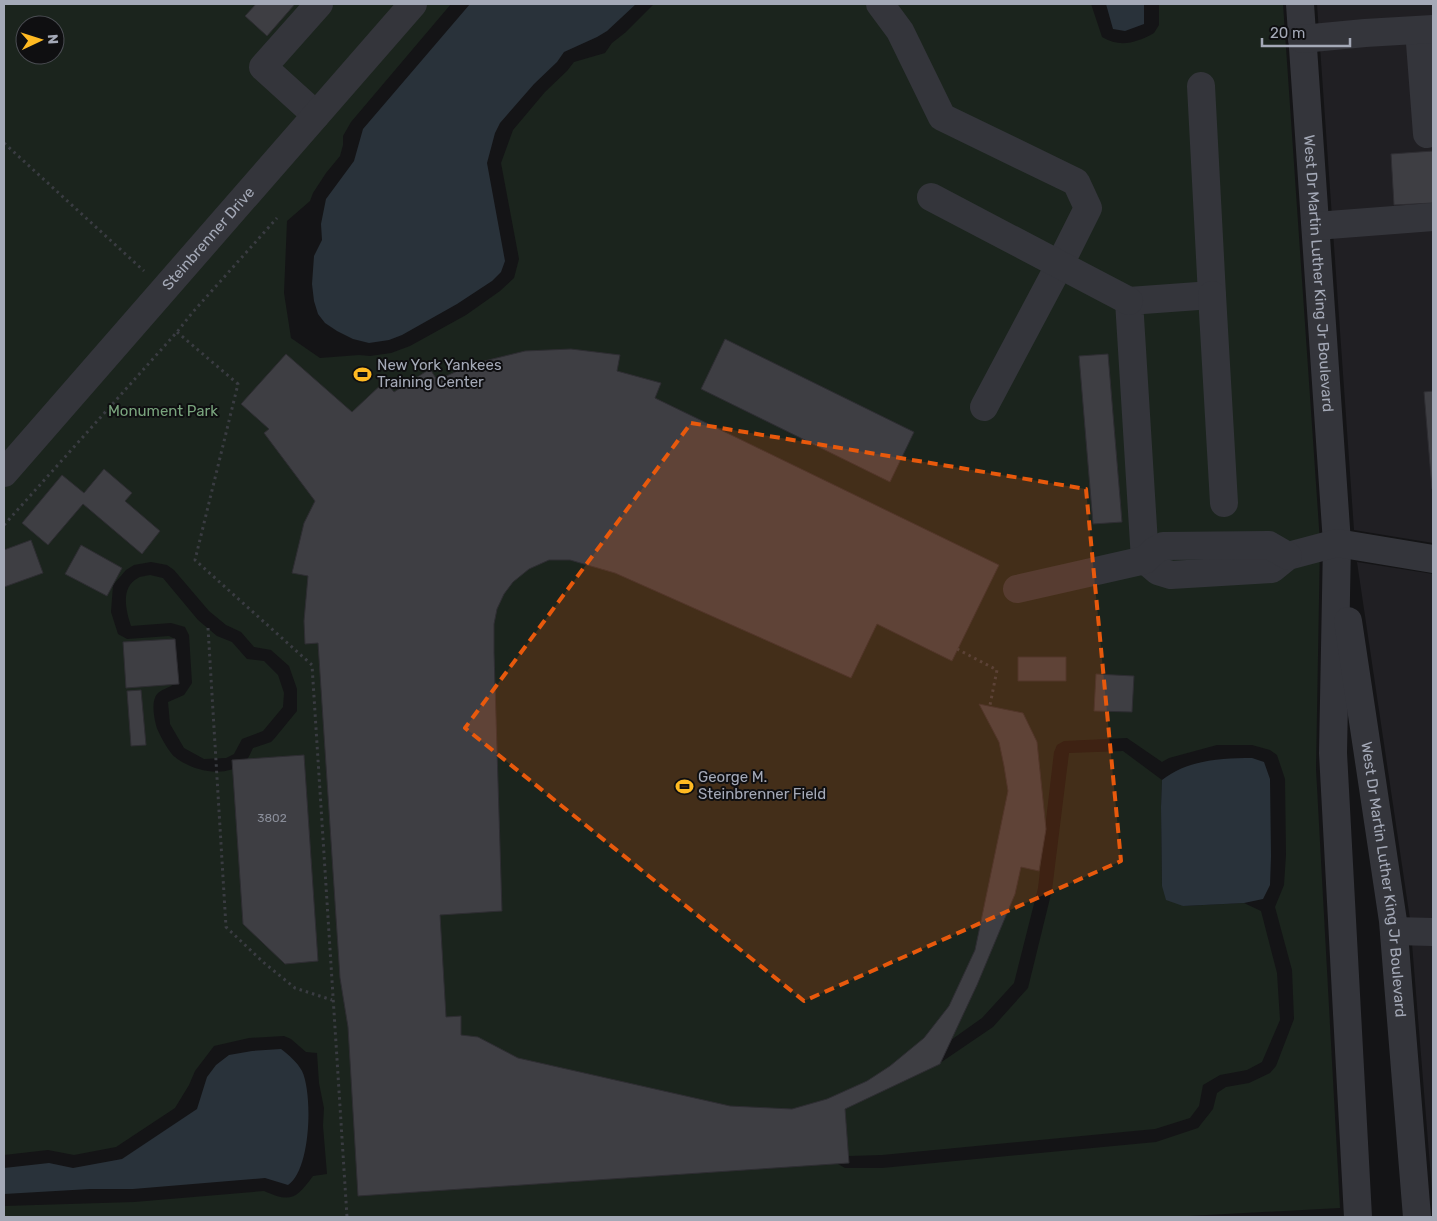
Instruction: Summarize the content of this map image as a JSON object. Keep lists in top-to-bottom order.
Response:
{
  "streets": {
    "street": ["Steinbrenner Drive", "West Dr Martin Luther King Jr Boulevard"]
  },
  "parks": ["Monument Park"],
  "places": {
    "sports": ["New York Yankees Training Center", "George M. Steinbrenner Field"]
  },
  "house_numbers": ["3802"],
  "scale_bar": "20 m",
  "north": "right"
}
